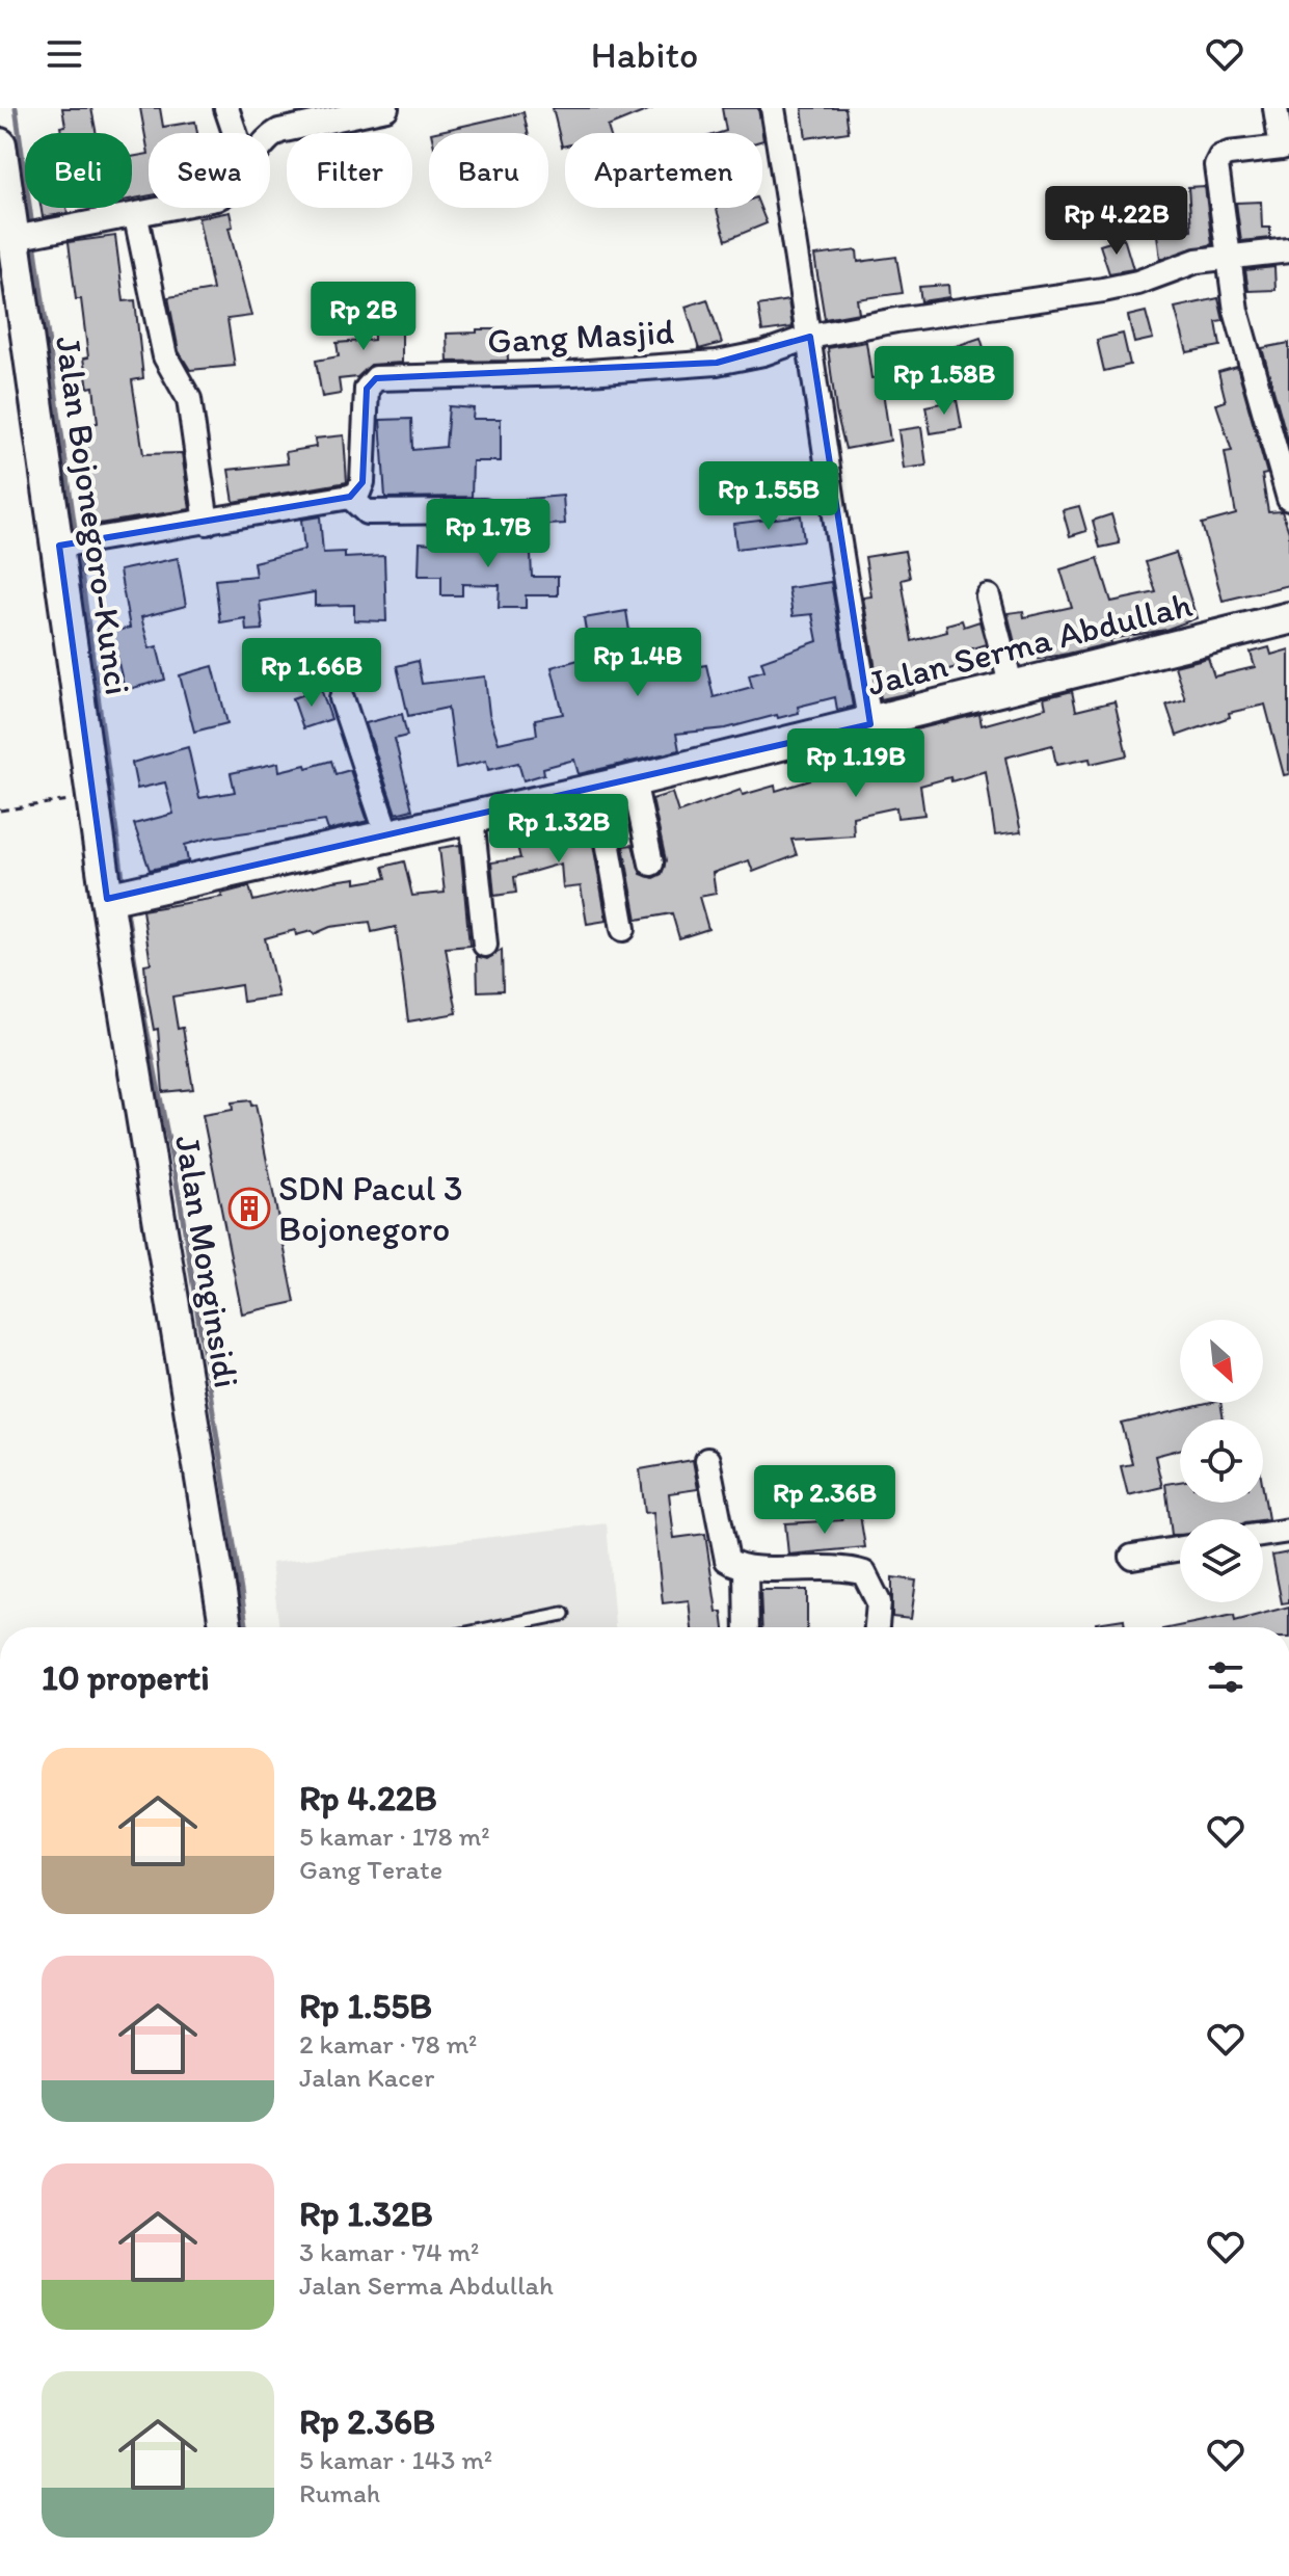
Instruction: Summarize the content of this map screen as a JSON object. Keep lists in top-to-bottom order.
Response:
{
  "streets": {
    "main road": ["Jalan Bojonegoro-Kunci", "Jalan Serma Abdullah", "Jalan Monginsidi"],
    "street": ["Gang Masjid"]
  },
  "crossings": [
    ["Jalan Bojonegoro-Kunci", "Jalan Serma Abdullah"],
    ["Jalan Bojonegoro-Kunci", "Jalan Monginsidi"],
    ["Jalan Serma Abdullah", "Jalan Monginsidi"]
  ],
  "places": {
    "building": ["SDN Pacul 3 Bojonegoro"]
  },
  "north": "bottom right",
  "page": {
    "header": "Habito",
    "chip": [
      "Beli",
      "Sewa",
      "Filter",
      "Baru",
      "Apartemen"
    ],
    "price": [
      "Rp 4.22B",
      "Rp 2B",
      "Rp 1.58B",
      "Rp 1.55B",
      "Rp 1.7B",
      "Rp 1.4B",
      "Rp 1.66B",
      "Rp 1.19B",
      "Rp 1.32B",
      "Rp 2.36B"
    ],
    "heading": "10 properti",
    "list": [
      {
        "name": "Rp 4.22B",
        "note": "5 kamar · 178 m² · Gang Terate"
      },
      {
        "name": "Rp 1.55B",
        "note": "2 kamar · 78 m² · Jalan Kacer"
      },
      {
        "name": "Rp 1.32B",
        "note": "3 kamar · 74 m² · Jalan Serma Abdullah"
      },
      {
        "name": "Rp 2.36B",
        "note": "5 kamar · 143 m² · Rumah"
      }
    ]
  }
}
